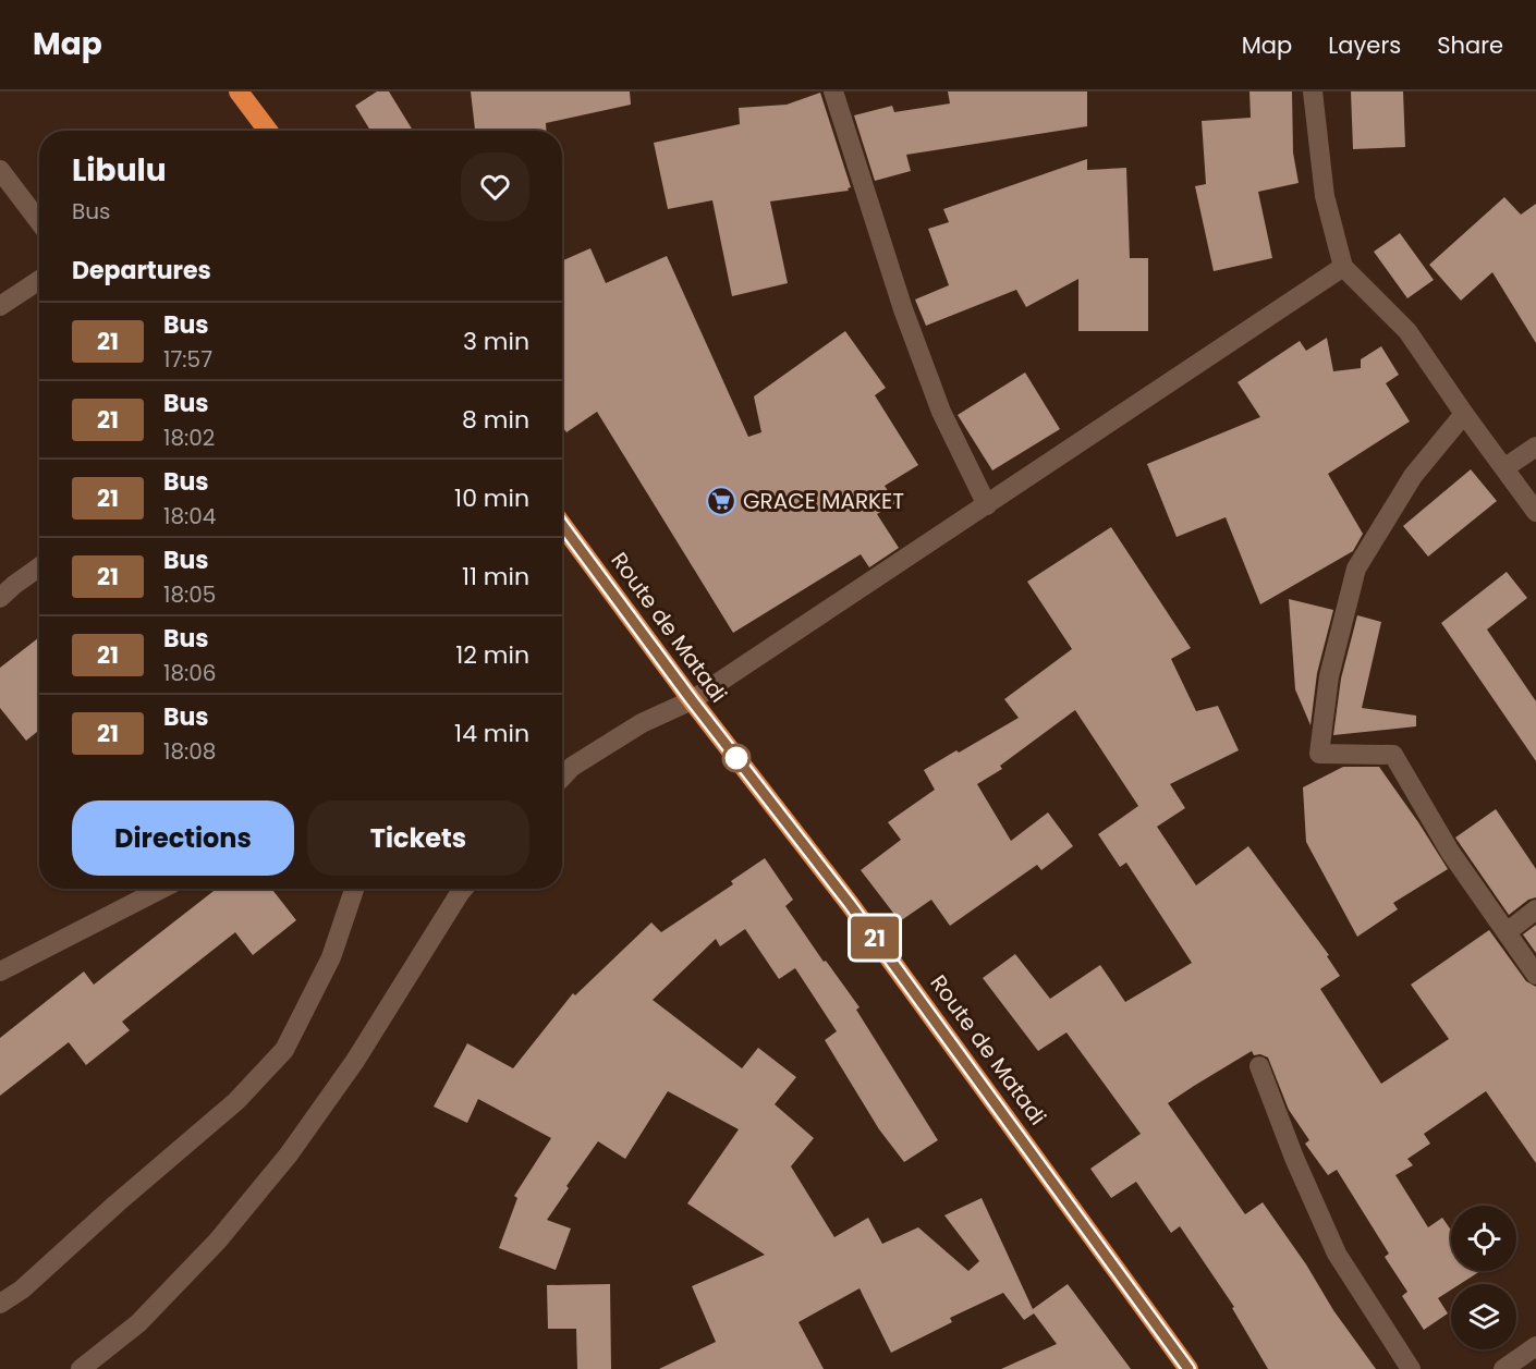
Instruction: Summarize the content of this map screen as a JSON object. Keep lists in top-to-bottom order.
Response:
{
  "streets": {
    "highway": ["Route de Matadi"]
  },
  "places": {
    "supermarket": ["GRACE MARKET"]
  },
  "lines": ["bus line 21"],
  "page": {
    "header": "Map",
    "nav": ["Map", "Layers", "Share"],
    "on_map": "21",
    "heading": [
      ["Libulu", "Bus"],
      "Departures"
    ],
    "list": [
      {
        "mark": "21",
        "name": "Bus",
        "note": "17:57",
        "value": "3 min"
      },
      {
        "mark": "21",
        "name": "Bus",
        "note": "18:02",
        "value": "8 min"
      },
      {
        "mark": "21",
        "name": "Bus",
        "note": "18:04",
        "value": "10 min"
      },
      {
        "mark": "21",
        "name": "Bus",
        "note": "18:05",
        "value": "11 min"
      },
      {
        "mark": "21",
        "name": "Bus",
        "note": "18:06",
        "value": "12 min"
      },
      {
        "mark": "21",
        "name": "Bus",
        "note": "18:08",
        "value": "14 min"
      }
    ],
    "buttons": ["Directions", "Tickets"]
  }
}
